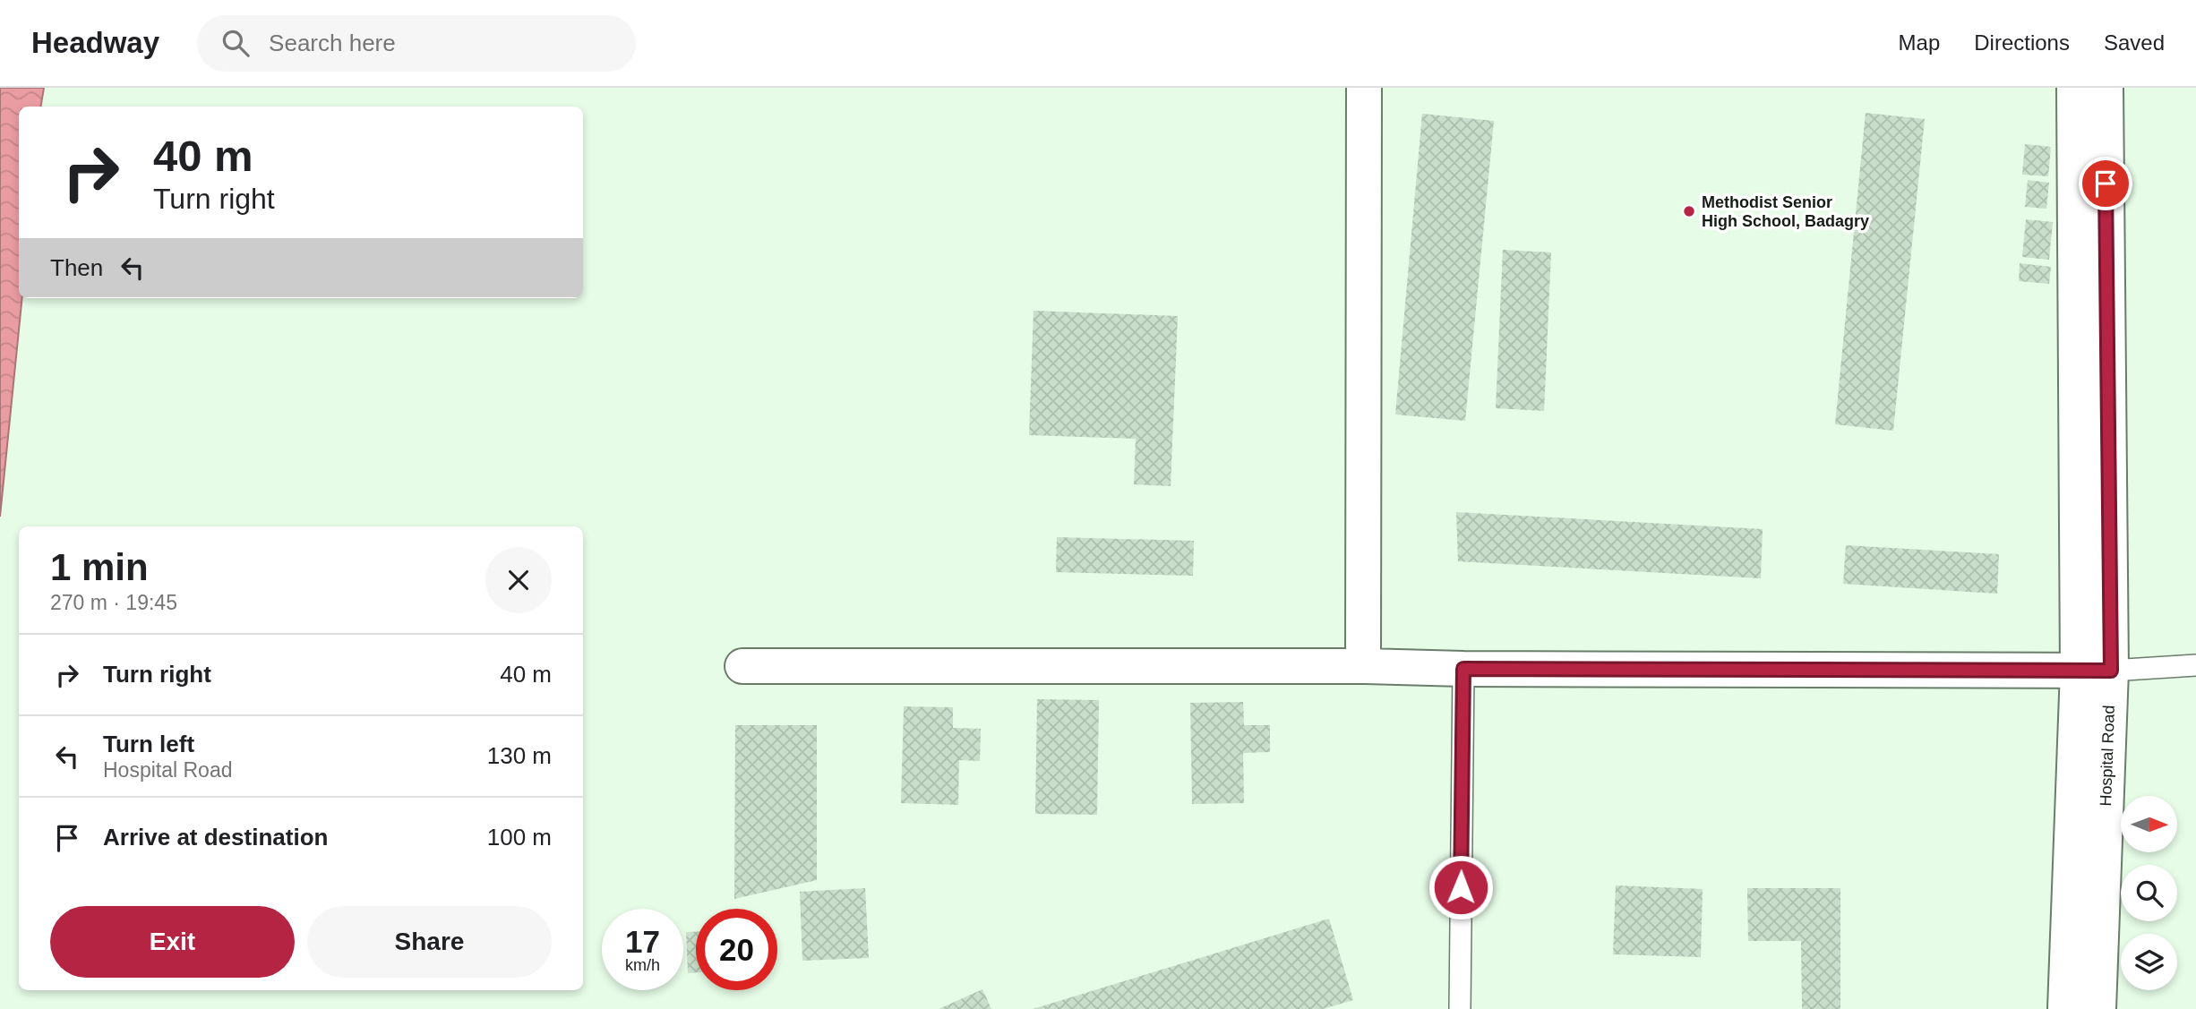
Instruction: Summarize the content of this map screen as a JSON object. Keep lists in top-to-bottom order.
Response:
{
  "streets": {
    "street": ["Hospital Road"]
  },
  "places": ["Methodist Senior High School, Badagry"],
  "north": "right",
  "page": {
    "header": "Headway",
    "search": "Search here",
    "nav": ["Map", "Directions", "Saved"],
    "turn": ["40 m", "Turn right"],
    "then": "Then",
    "heading": ["1 min", "270 m · 19:45"],
    "list": [
      {
        "name": "Turn right",
        "value": "40 m"
      },
      {
        "name": "Turn left",
        "note": "Hospital Road",
        "value": "130 m"
      },
      {
        "name": "Arrive at destination",
        "value": "100 m"
      }
    ],
    "buttons": ["Exit", "Share"],
    "speed": "17 km/h",
    "limit": "20"
  }
}
